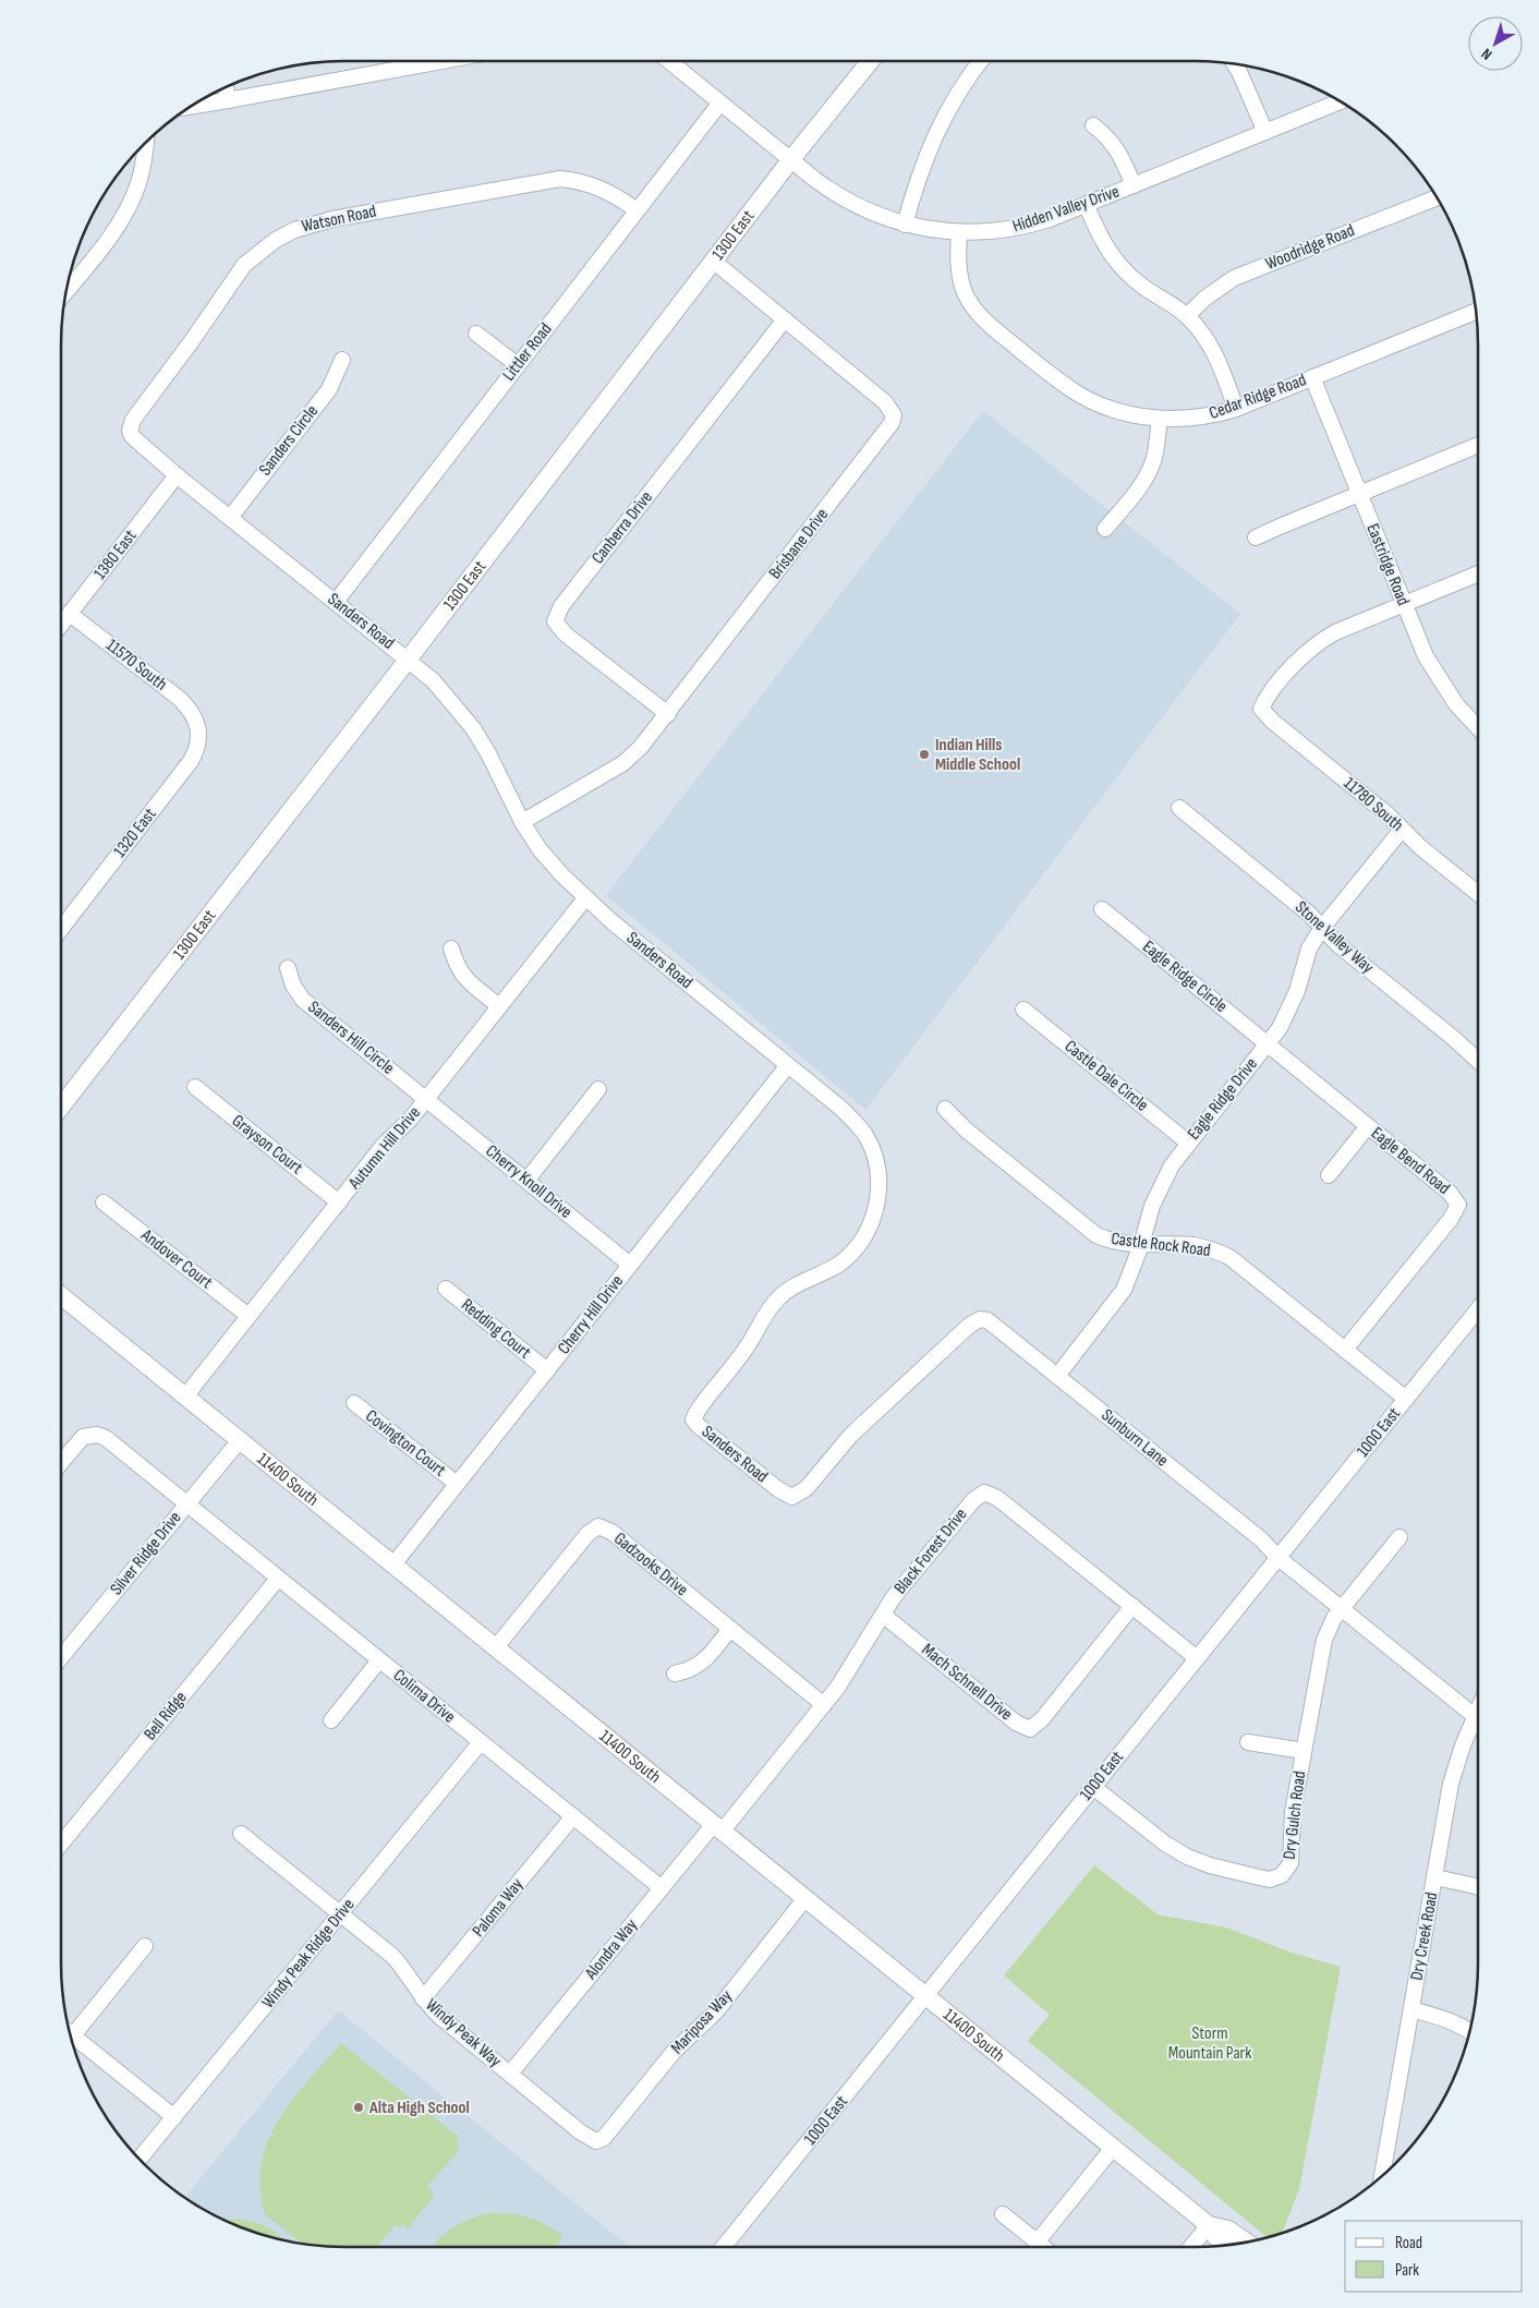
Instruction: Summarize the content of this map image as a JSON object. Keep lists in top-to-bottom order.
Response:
{
  "streets": {
    "main road": ["1300 East", "11400 South"],
    "street": [
      "Hidden Valley Drive",
      "Watson Road",
      "Woodridge Road",
      "Littler Road",
      "Cedar Ridge Road",
      "Sanders Circle",
      "Canberra Drive",
      "Brisbane Drive",
      "1380 East",
      "Eastridge Road",
      "Sanders Road",
      "11570 South",
      "11780 South",
      "1320 East",
      "Stone Valley Way",
      "Eagle Ridge Circle",
      "Sanders Hill Circle",
      "Castle Dale Circle",
      "Eagle Ridge Drive",
      "Grayson Court",
      "Autumn Hill Drive",
      "Eagle Bend Road",
      "Cherry Knoll Drive",
      "Castle Rock Road",
      "Andover Court",
      "Cherry Hill Drive",
      "Redding Court",
      "1000 East",
      "Sunburn Lane",
      "Covington Court",
      "Black Forest Drive",
      "Silver Ridge Drive",
      "Gadzooks Drive",
      "Mach Schnell Drive",
      "Colima Drive",
      "Bell Ridge",
      "Dry Gulch Road",
      "Paloma Way",
      "Dry Creek Road",
      "Alondra Way",
      "Windy Peak Ridge Drive",
      "Mariposa Way",
      "Windy Peak Way"
    ]
  },
  "crossings": [
    ["Hidden Valley Drive", "1300 East"],
    ["Hidden Valley Drive", "Littler Road"],
    ["Hidden Valley Drive", "Cedar Ridge Road"],
    ["Watson Road", "Littler Road"],
    ["Watson Road", "Sanders Road"],
    ["1300 East", "Brisbane Drive"],
    ["1300 East", "Sanders Road"],
    ["Littler Road", "Sanders Road"],
    ["Cedar Ridge Road", "Eastridge Road"],
    ["Sanders Circle", "Sanders Road"],
    ["Canberra Drive", "Brisbane Drive"],
    ["Brisbane Drive", "Sanders Road"],
    ["1380 East", "Sanders Road"],
    ["1380 East", "11570 South"],
    ["Eastridge Road", "11780 South"],
    ["Sanders Road", "Autumn Hill Drive"],
    ["Sanders Road", "Cherry Hill Drive"],
    ["Sanders Road", "Sunburn Lane"],
    ["11570 South", "1320 East"],
    ["11780 South", "Eagle Ridge Drive"],
    ["Stone Valley Way", "Eagle Ridge Drive"],
    ["Eagle Ridge Circle", "Eagle Ridge Drive"],
    ["Eagle Ridge Circle", "Eagle Bend Road"],
    ["Sanders Hill Circle", "Autumn Hill Drive"],
    ["Sanders Hill Circle", "Cherry Knoll Drive"],
    ["Castle Dale Circle", "Eagle Ridge Drive"],
    ["Eagle Ridge Drive", "Eagle Bend Road"],
    ["Eagle Ridge Drive", "Castle Rock Road"],
    ["Eagle Ridge Drive", "Sunburn Lane"],
    ["Grayson Court", "Autumn Hill Drive"],
    ["Autumn Hill Drive", "Cherry Knoll Drive"],
    ["Autumn Hill Drive", "Andover Court"],
    ["Autumn Hill Drive", "11400 South"],
    ["Eagle Bend Road", "Castle Rock Road"],
    ["Cherry Knoll Drive", "Cherry Hill Drive"],
    ["Castle Rock Road", "1000 East"],
    ["Cherry Hill Drive", "Redding Court"],
    ["Cherry Hill Drive", "Covington Court"],
    ["Cherry Hill Drive", "11400 South"],
    ["1000 East", "Sunburn Lane"],
    ["1000 East", "11400 South"],
    ["1000 East", "Black Forest Drive"],
    ["1000 East", "Dry Gulch Road"],
    ["Sunburn Lane", "Dry Gulch Road"],
    ["11400 South", "Black Forest Drive"],
    ["11400 South", "Silver Ridge Drive"],
    ["11400 South", "Gadzooks Drive"],
    ["11400 South", "Alondra Way"],
    ["11400 South", "Mariposa Way"],
    ["Black Forest Drive", "Gadzooks Drive"],
    ["Black Forest Drive", "Mach Schnell Drive"],
    ["Black Forest Drive", "Alondra Way"],
    ["Silver Ridge Drive", "Colima Drive"],
    ["Colima Drive", "Bell Ridge"],
    ["Colima Drive", "Paloma Way"],
    ["Colima Drive", "Alondra Way"],
    ["Colima Drive", "Windy Peak Ridge Drive"],
    ["Paloma Way", "Windy Peak Way"],
    ["Alondra Way", "Windy Peak Way"],
    ["Windy Peak Ridge Drive", "Windy Peak Way"],
    ["Mariposa Way", "Windy Peak Way"]
  ],
  "parks": ["Storm Mountain Park"],
  "places": ["Indian Hills Middle School", "Alta High School"],
  "legend": ["Road", "Park"],
  "north": "bottom left"
}
